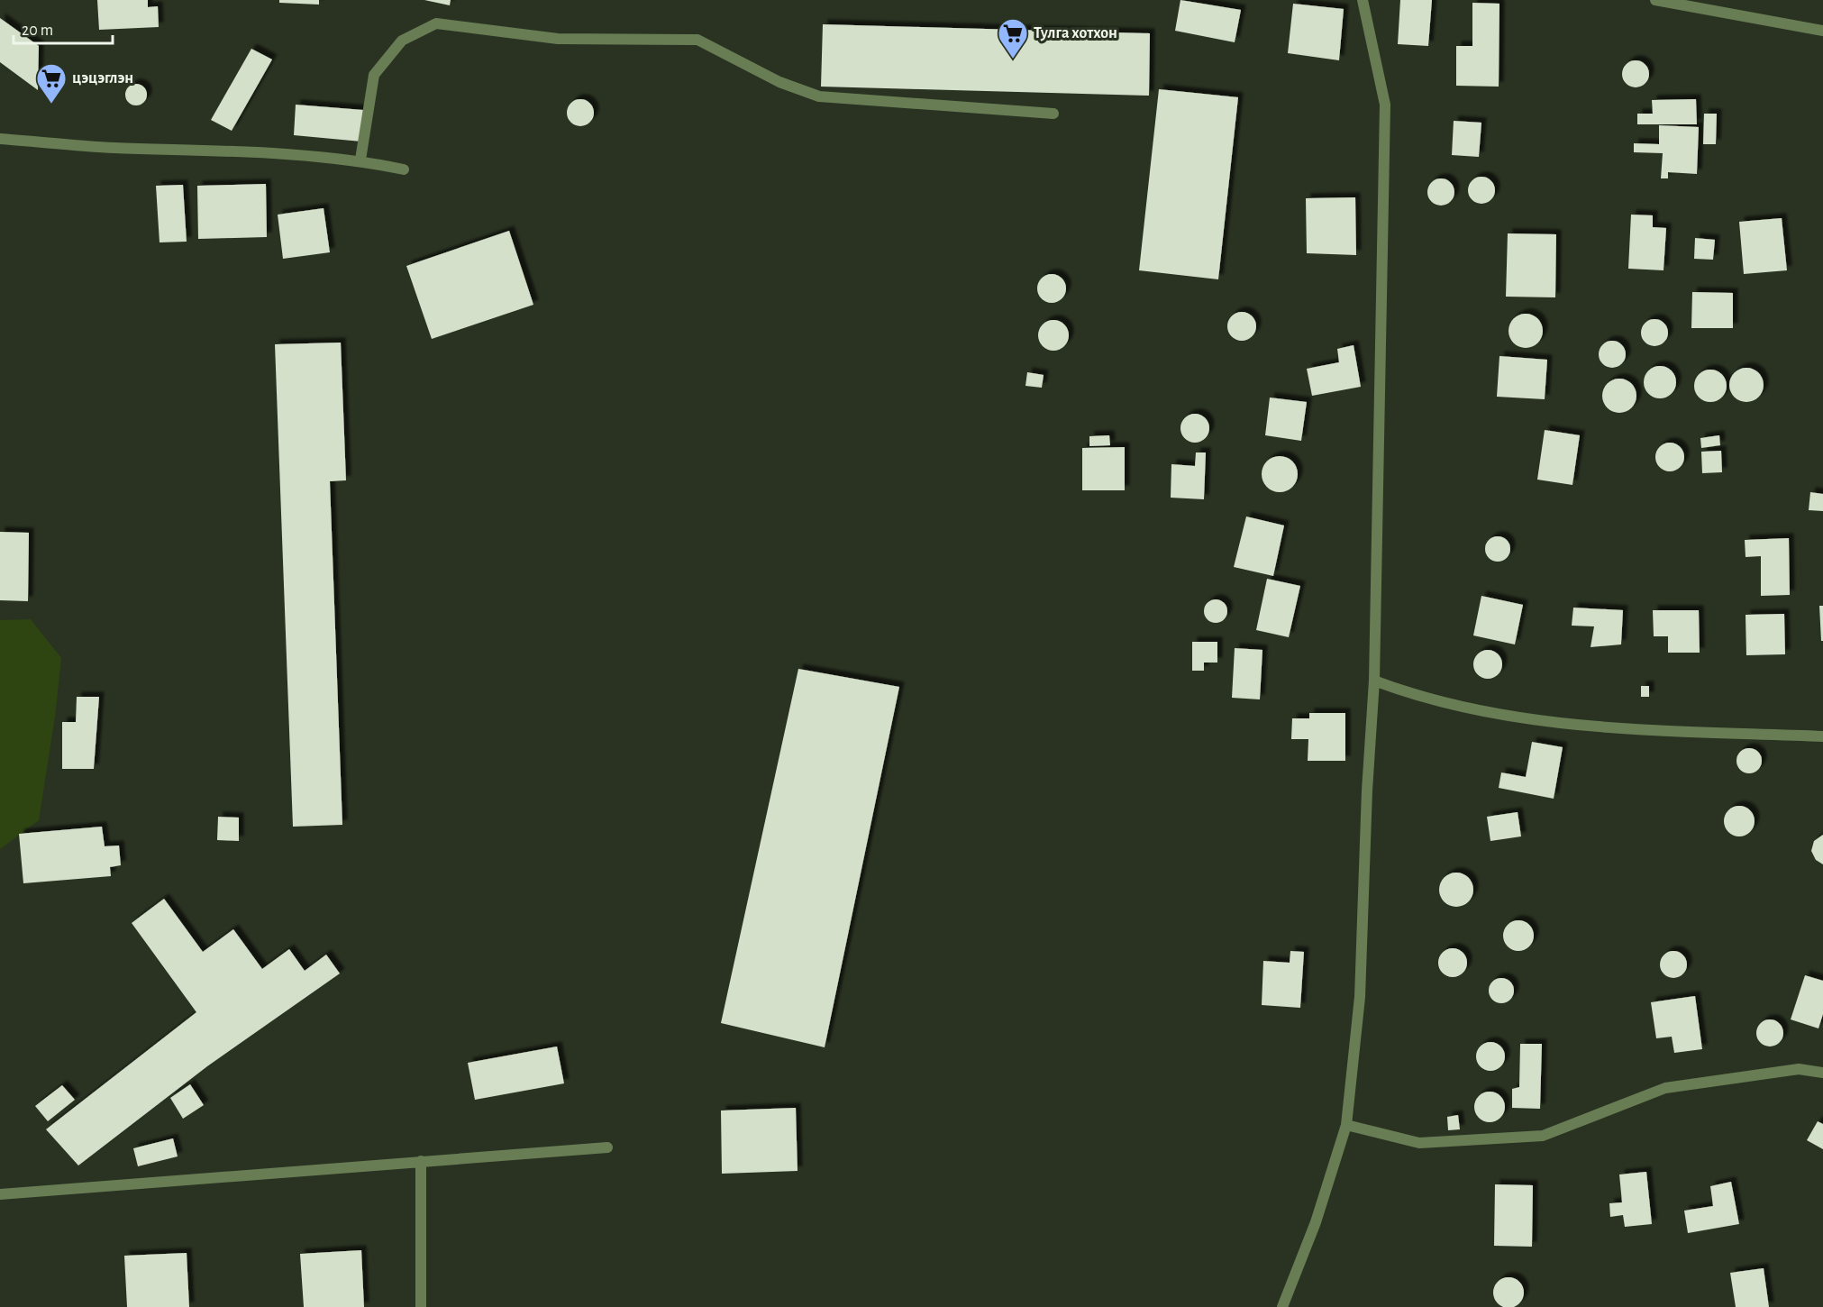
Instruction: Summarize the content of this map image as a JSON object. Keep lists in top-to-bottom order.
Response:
{
  "places": {
    "supermarket": ["Тулга хотхон", "цэцэглэн"]
  },
  "scale_bar": "20 m"
}
